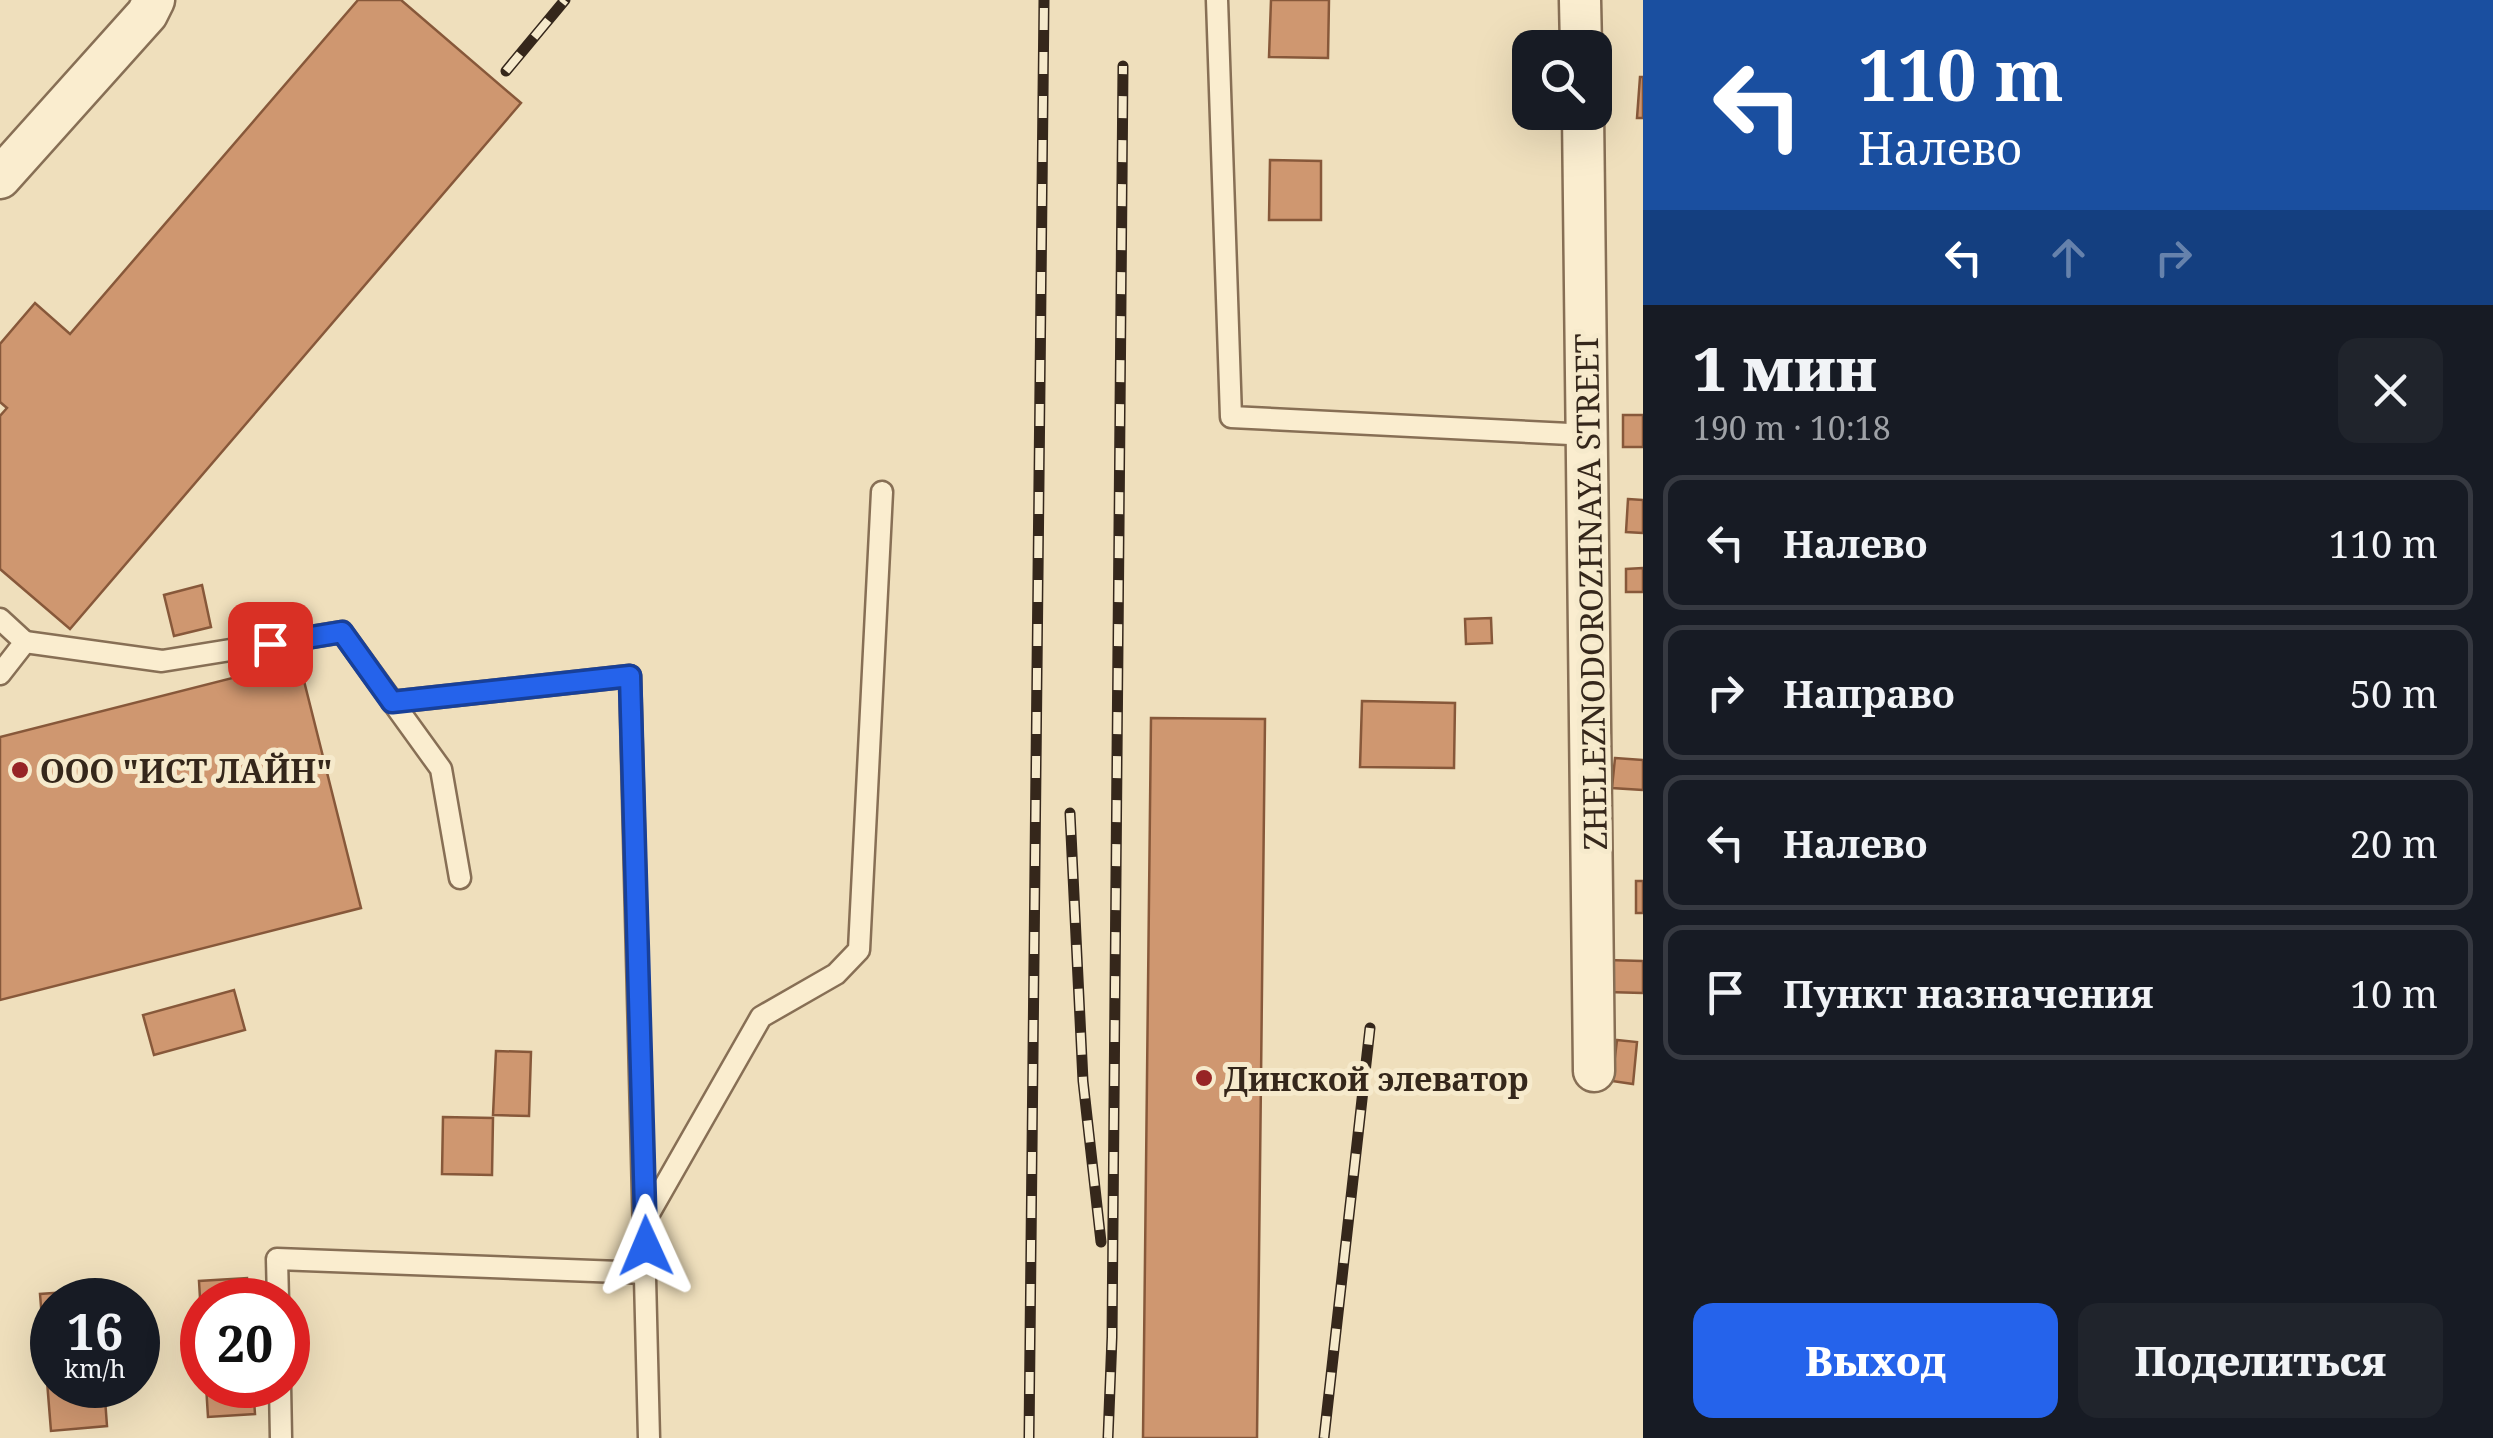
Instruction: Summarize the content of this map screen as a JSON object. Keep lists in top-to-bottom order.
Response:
{
  "streets": {
    "street": ["ZHELEZNODOROZHNAYA STREET"]
  },
  "places": ["ООО \"ИСТ ЛАЙН\"", "Динской элеватор"],
  "page": {
    "turn": ["110 m", "Налево"],
    "heading": ["1 мин", "190 m · 10:18"],
    "list": [
      {
        "name": "Налево",
        "value": "110 m"
      },
      {
        "name": "Направо",
        "value": "50 m"
      },
      {
        "name": "Налево",
        "value": "20 m"
      },
      {
        "name": "Пункт назначения",
        "value": "10 m"
      }
    ],
    "speed": "16 km/h",
    "limit": "20",
    "buttons": ["Выход", "Поделиться"]
  }
}
